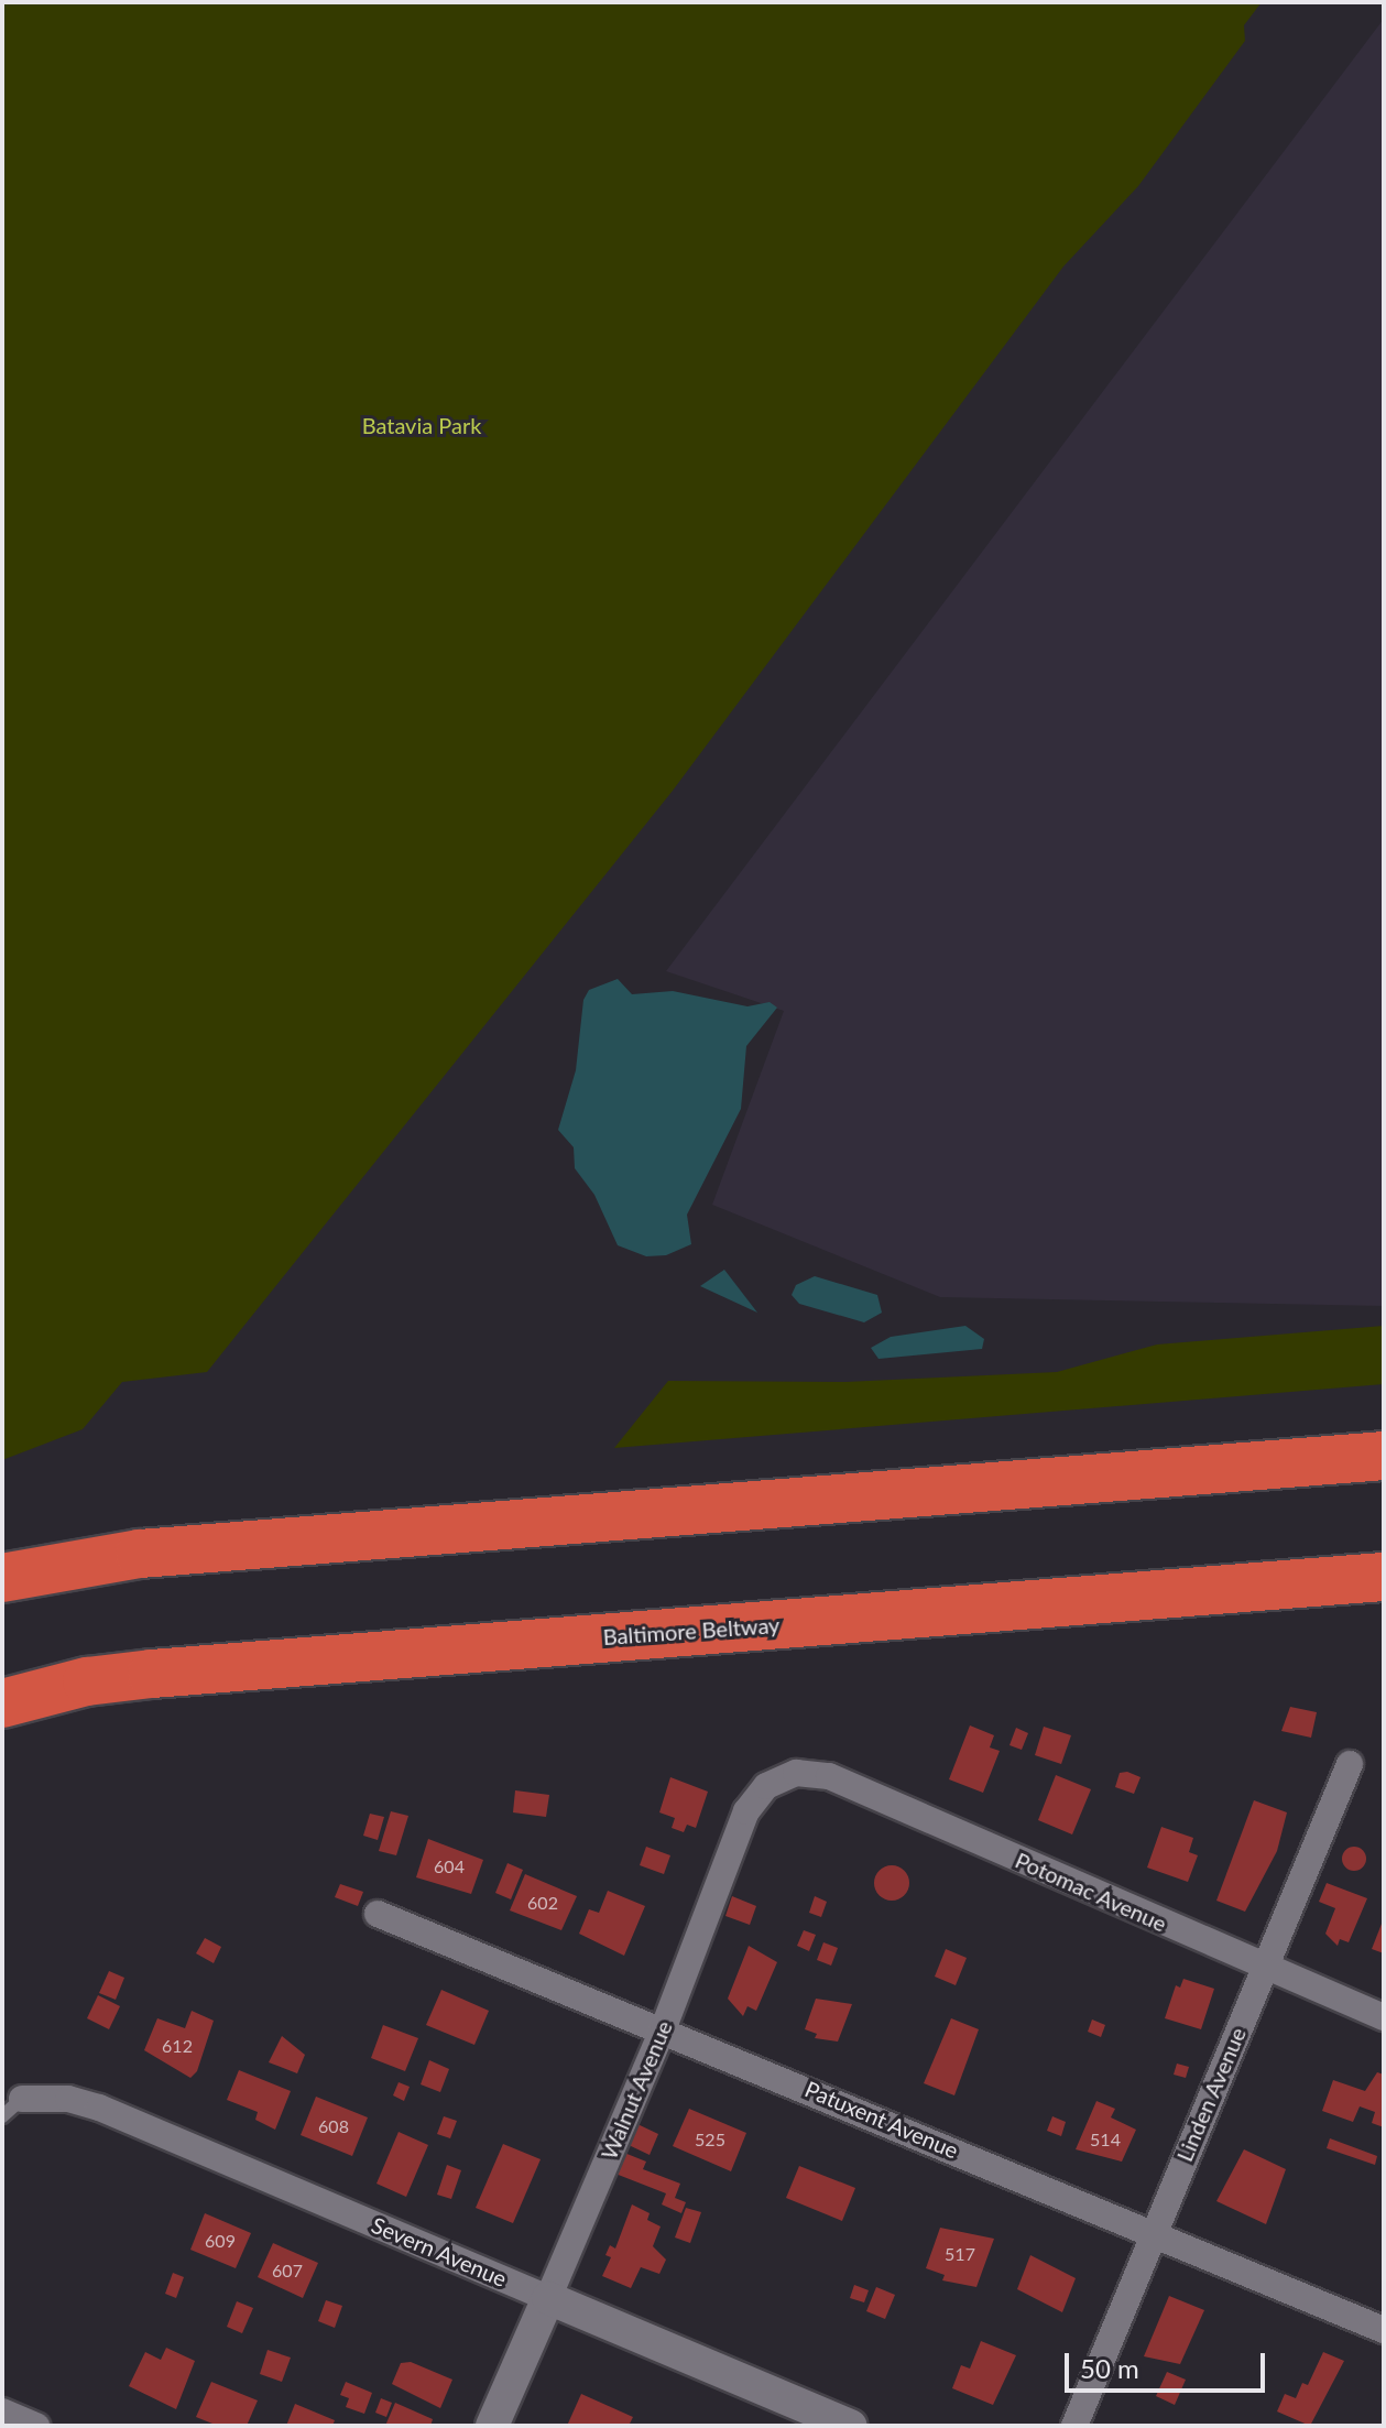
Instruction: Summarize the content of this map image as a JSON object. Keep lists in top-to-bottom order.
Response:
{
  "streets": {
    "highway": ["Baltimore Beltway"],
    "street": [
      "Potomac Avenue",
      "Walnut Avenue",
      "Linden Avenue",
      "Patuxent Avenue",
      "Severn Avenue"
    ]
  },
  "crossings": [
    ["Potomac Avenue", "Walnut Avenue"],
    ["Potomac Avenue", "Linden Avenue"],
    ["Walnut Avenue", "Patuxent Avenue"],
    ["Walnut Avenue", "Severn Avenue"],
    ["Linden Avenue", "Patuxent Avenue"]
  ],
  "parks": ["Batavia Park"],
  "house_numbers": [
    "604",
    "602",
    "612",
    "608",
    "525",
    "514",
    "609",
    "517",
    "607"
  ],
  "scale_bar": "50 m"
}
